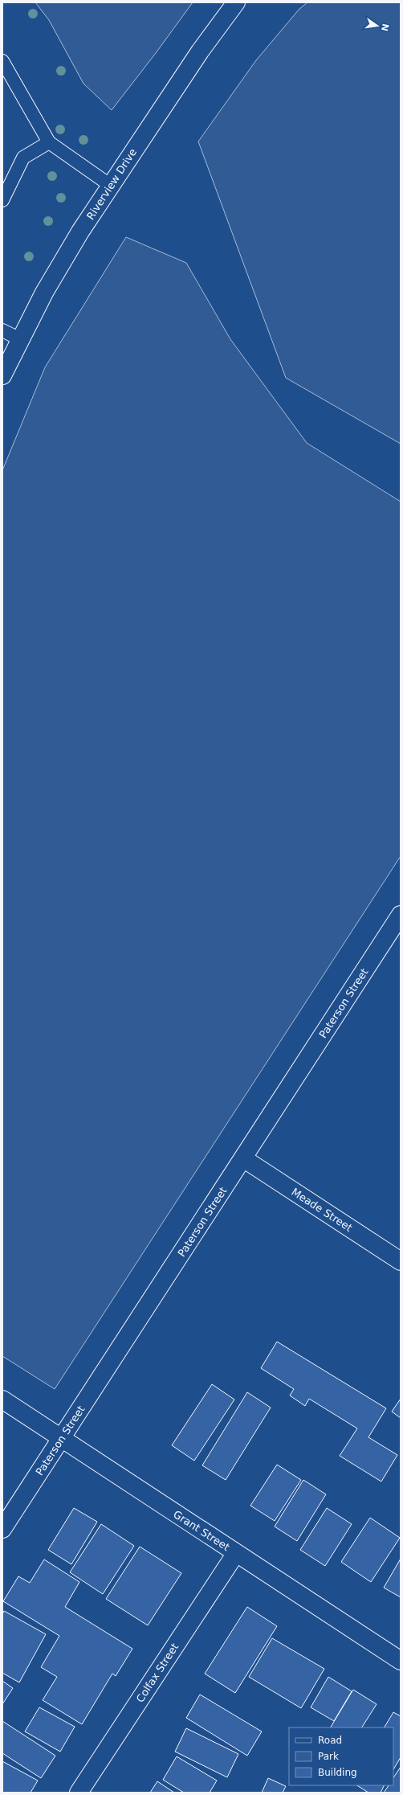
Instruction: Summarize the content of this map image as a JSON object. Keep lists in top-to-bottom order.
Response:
{
  "streets": {
    "street": [
      "Riverview Drive",
      "Paterson Street",
      "Meade Street",
      "Grant Street",
      "Colfax Street"
    ]
  },
  "crossings": [
    ["Paterson Street", "Meade Street"],
    ["Paterson Street", "Grant Street"],
    ["Grant Street", "Colfax Street"]
  ],
  "legend": ["Road", "Park", "Building"],
  "north": "right"
}
